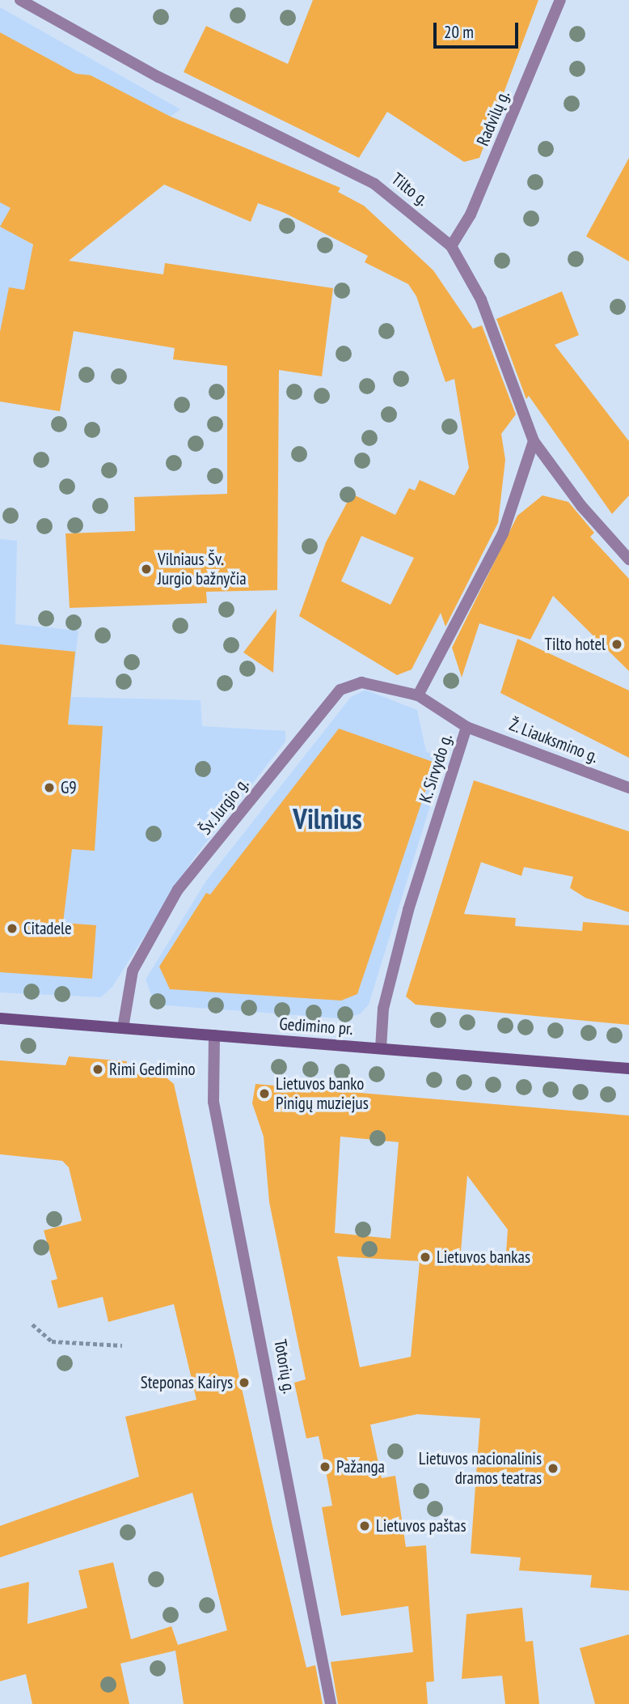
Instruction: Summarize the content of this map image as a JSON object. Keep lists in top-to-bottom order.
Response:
{
  "streets": {
    "main road": ["Gedimino pr."],
    "street": [
      "Radvilų g.",
      "Tilto g.",
      "Ž. Liauksmino g.",
      "K. Sirvydo g.",
      "Šv. Jurgio g.",
      "Totorių g."
    ]
  },
  "crossings": [
    ["Radvilų g.", "Tilto g."],
    ["Ž. Liauksmino g.", "K. Sirvydo g."],
    ["K. Sirvydo g.", "Šv. Jurgio g."],
    ["K. Sirvydo g.", "Gedimino pr."],
    ["Šv. Jurgio g.", "Gedimino pr."],
    ["Gedimino pr.", "Totorių g."]
  ],
  "districts": ["Vilnius"],
  "places": [
    "Vilniaus Šv. Jurgio bažnyčia",
    "Tilto hotel",
    "G9",
    "Citadele",
    "Rimi Gedimino",
    "Lietuvos banko Pinigų muziejus",
    "Lietuvos bankas",
    "Steponas Kairys",
    "Pažanga",
    "Lietuvos nacionalinis dramos teatras",
    "Lietuvos paštas"
  ],
  "scale_bar": "20 m"
}
